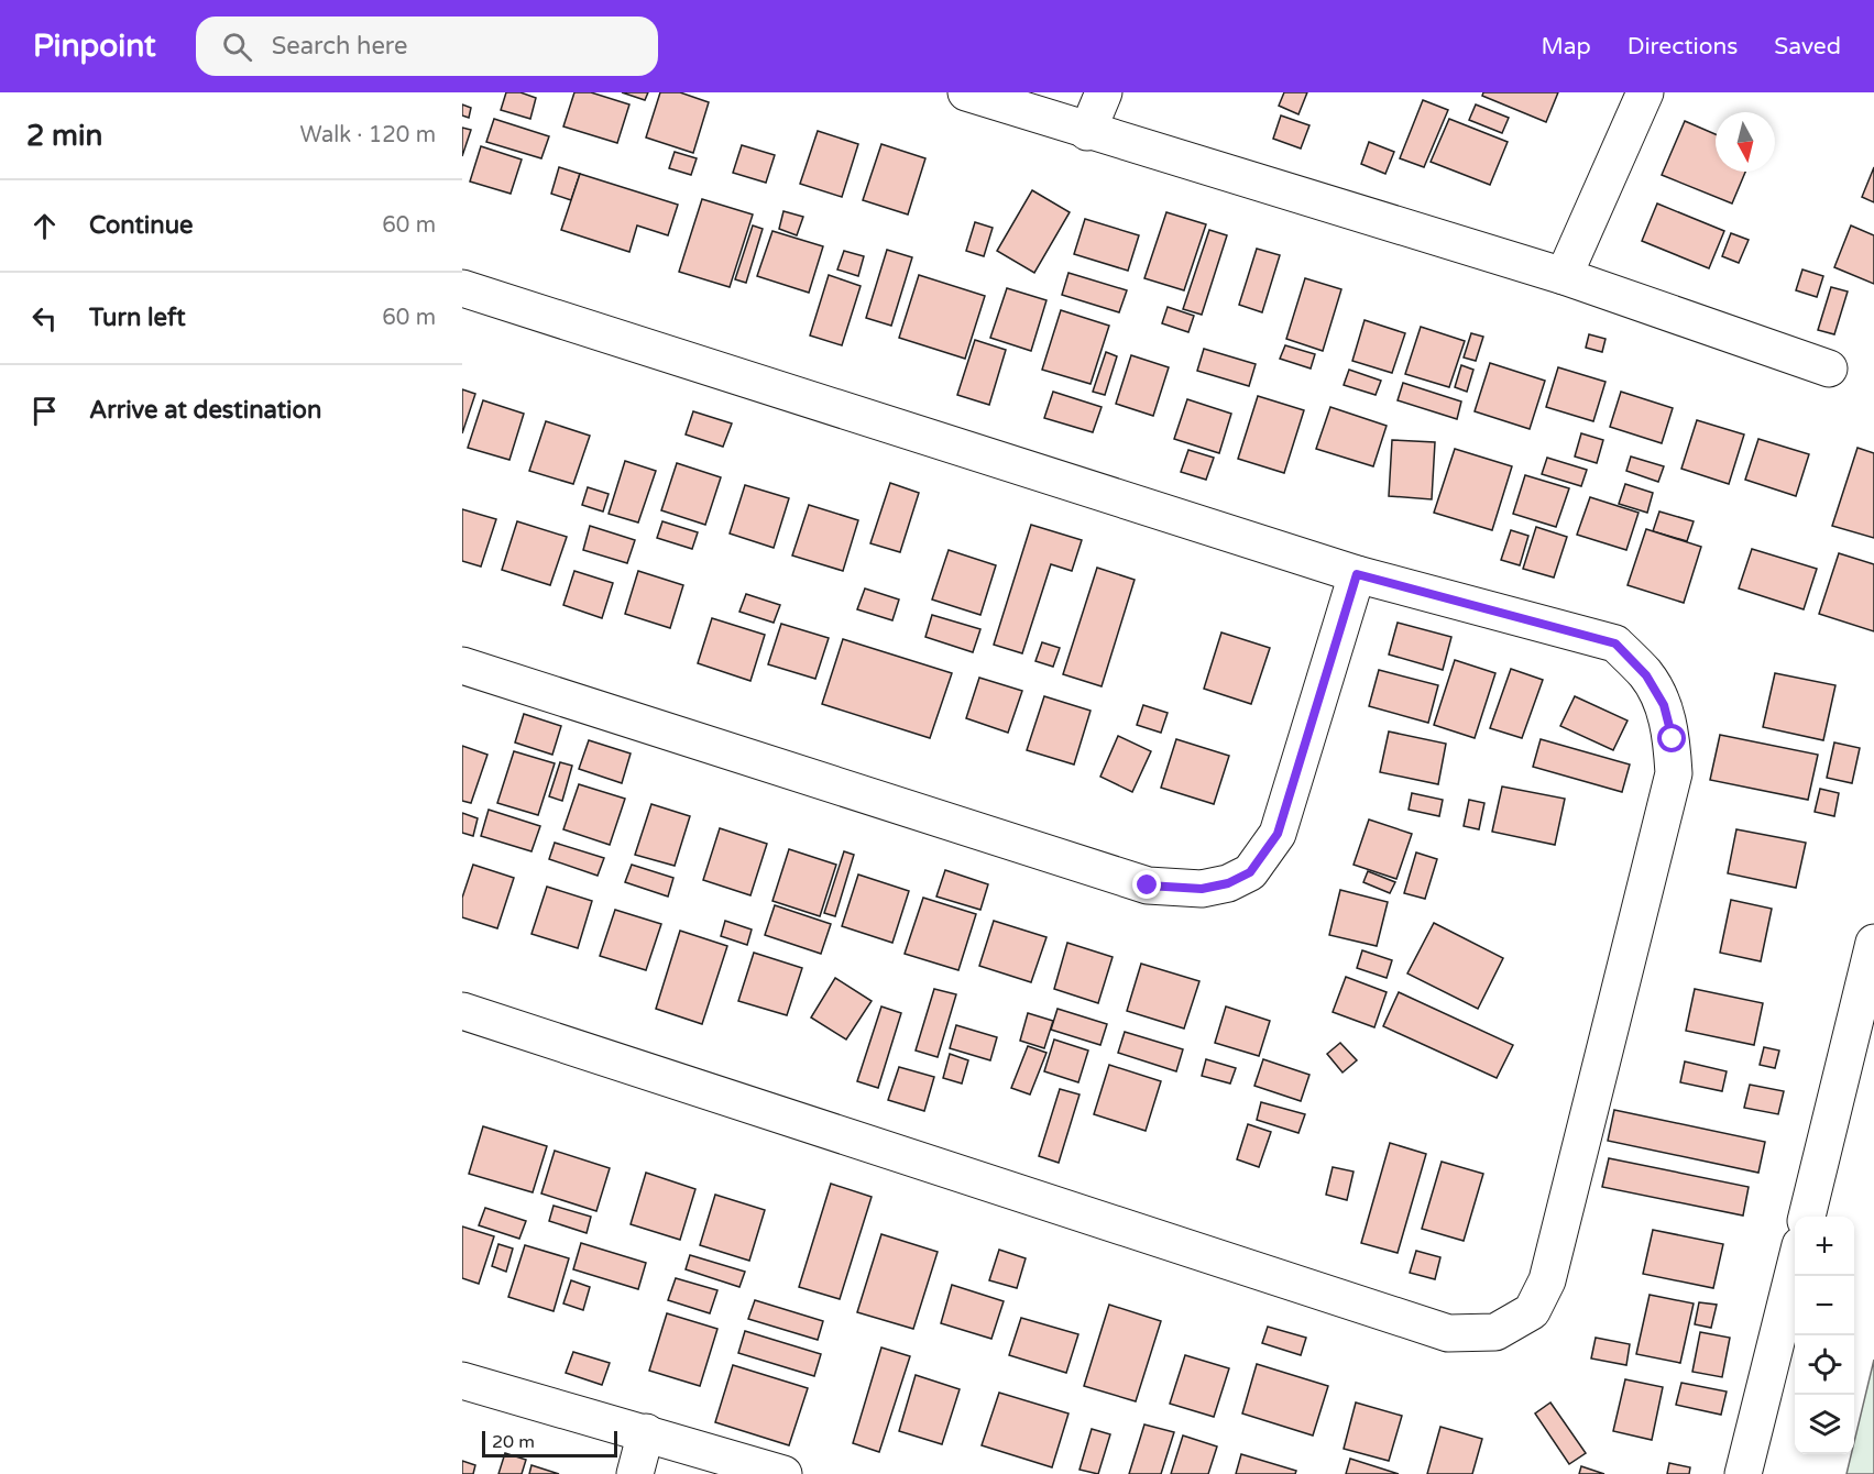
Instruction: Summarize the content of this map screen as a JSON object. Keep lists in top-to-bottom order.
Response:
{
  "scale_bar": "20 m",
  "north": "bottom",
  "page": {
    "header": "Pinpoint",
    "search": "Search here",
    "nav": ["Map", "Directions", "Saved"],
    "heading": ["2 min", "Walk · 120 m"],
    "list": [
      ["Continue", "60 m"],
      ["Turn left", "60 m"],
      "Arrive at destination"
    ],
    "map_buttons": ["+", "−"],
    "scale": "20 m"
  }
}
